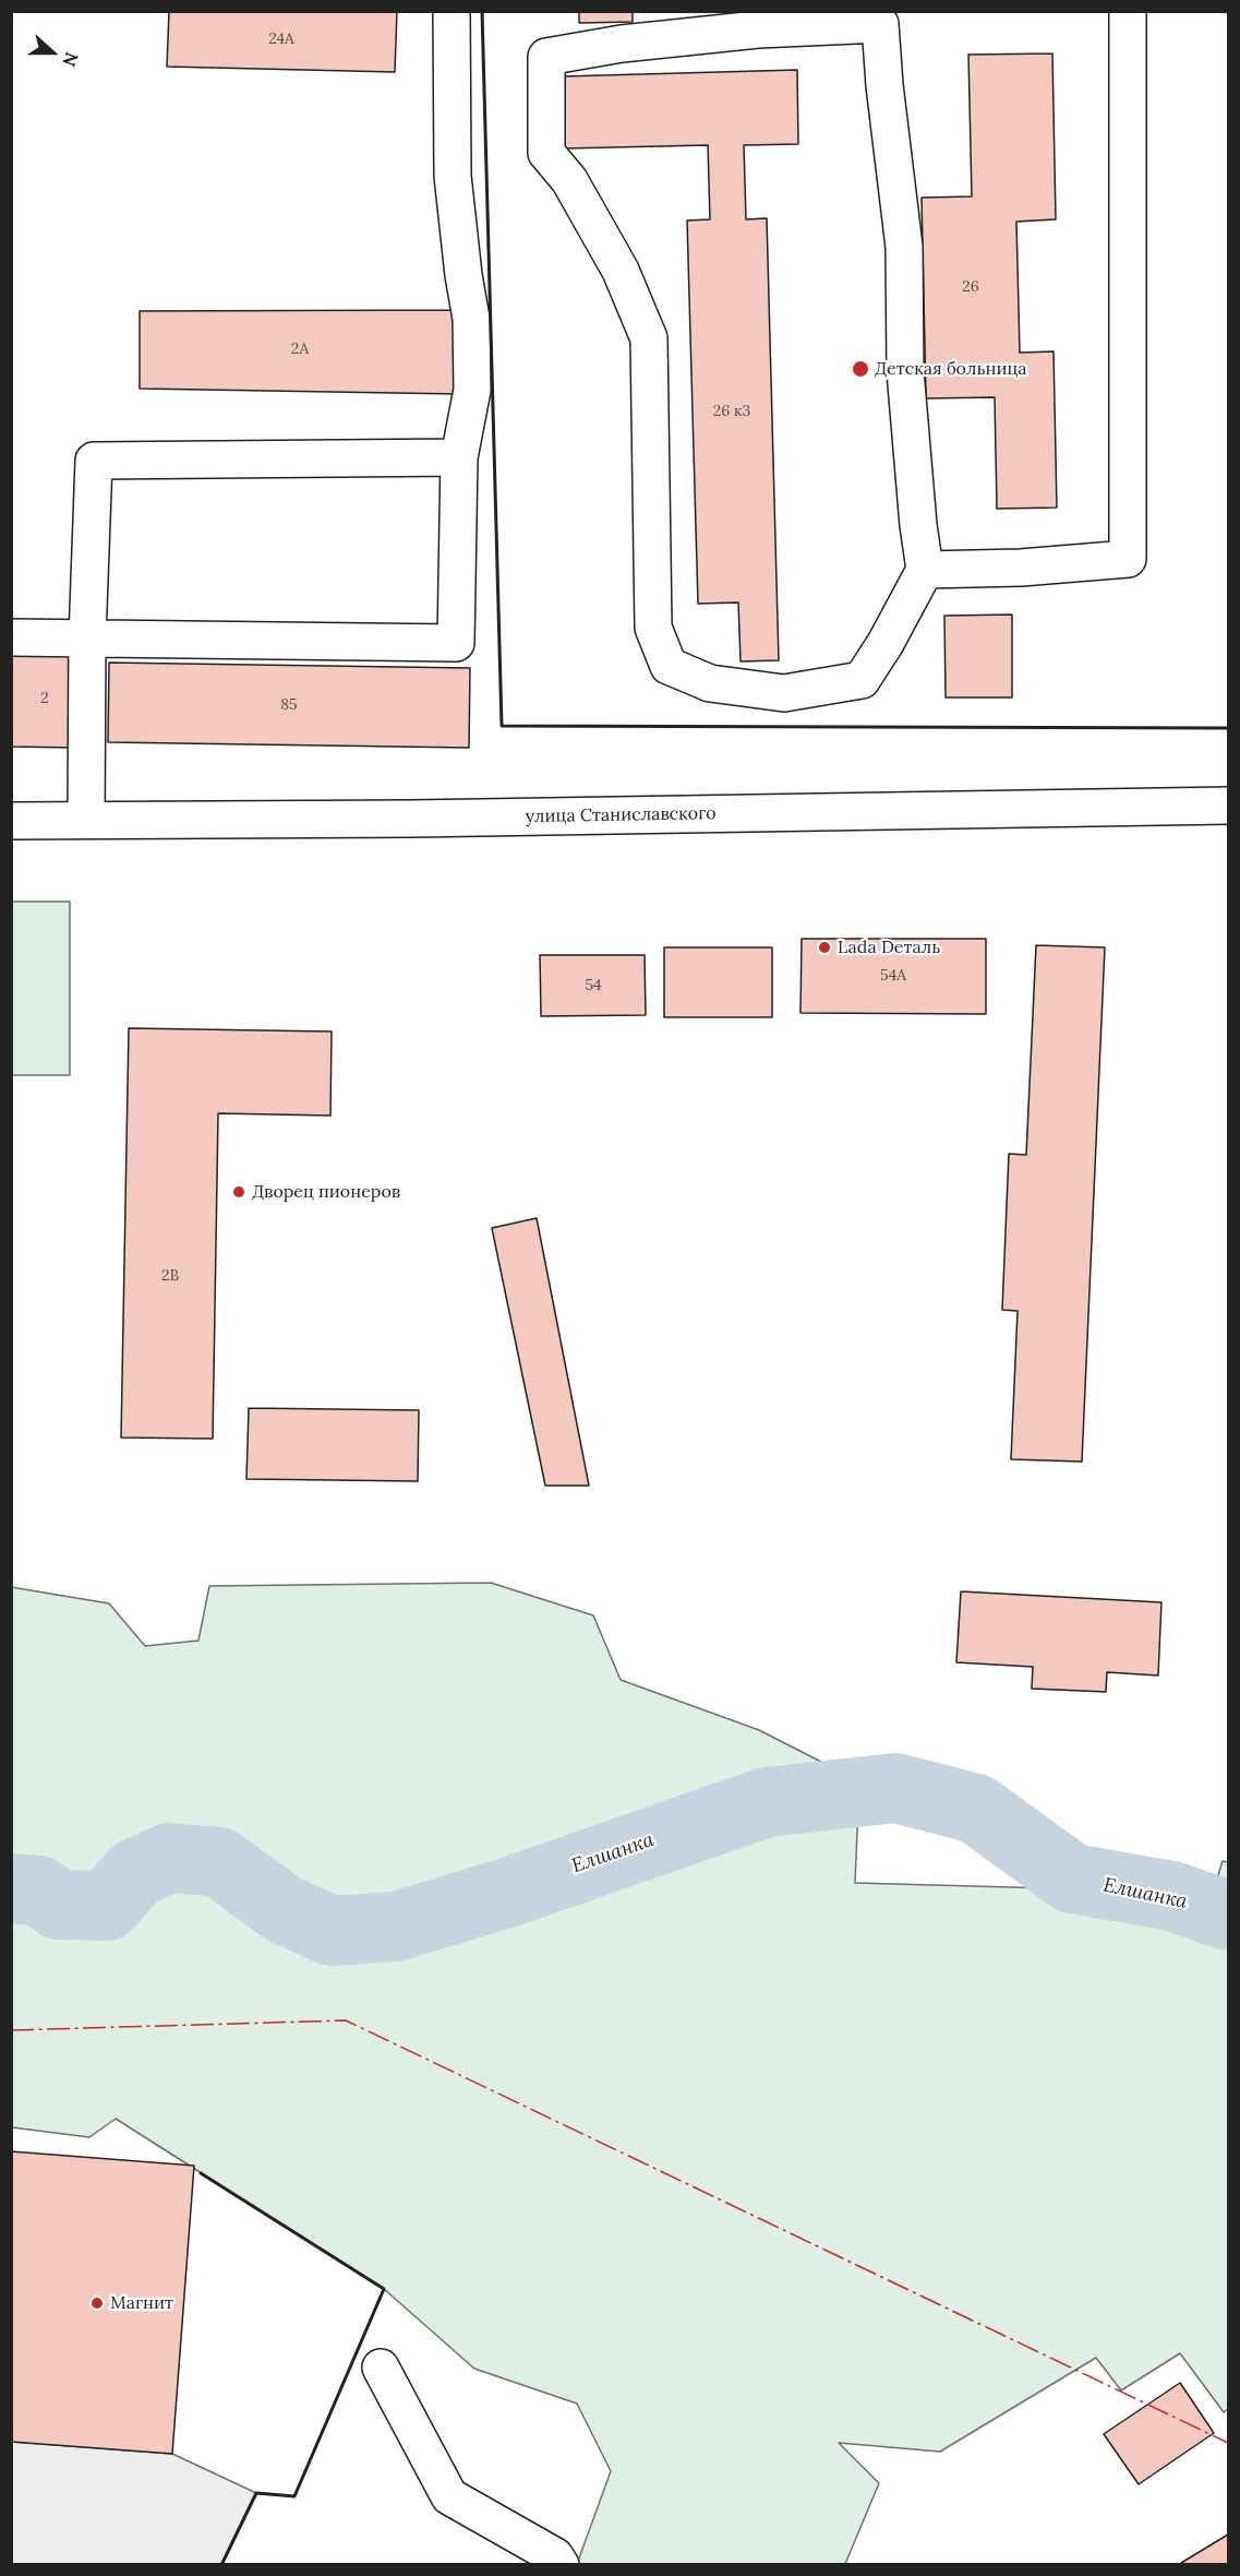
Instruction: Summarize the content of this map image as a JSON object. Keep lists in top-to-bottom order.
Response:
{
  "streets": {
    "main road": ["улица Станиславского"]
  },
  "water": ["Елшанка"],
  "places": [
    "Детская больница",
    "Lada Dеталь",
    "Дворец пионеров",
    "Магнит"
  ],
  "house_numbers": [
    "24А",
    "26",
    "2А",
    "26 к3",
    "2",
    "85",
    "54А",
    "54",
    "2В"
  ],
  "north": "right"
}
